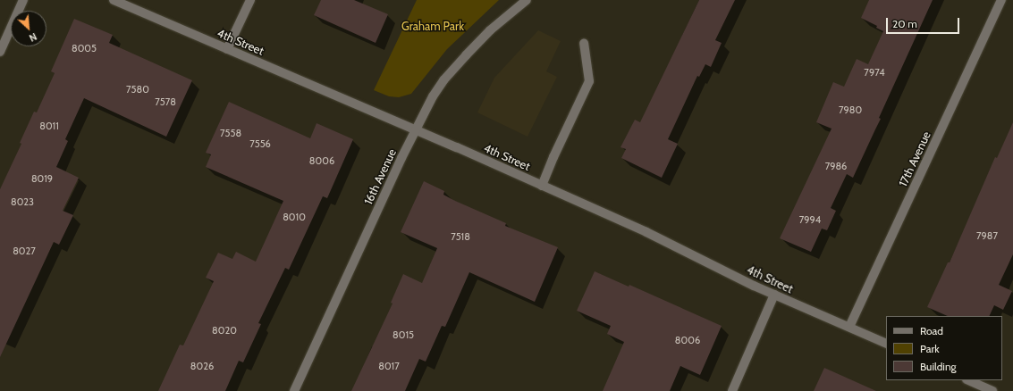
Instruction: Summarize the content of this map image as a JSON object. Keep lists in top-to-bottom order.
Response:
{
  "streets": {
    "street": ["4th Street", "17th Avenue", "16th Avenue"]
  },
  "crossings": [
    ["4th Street", "17th Avenue"],
    ["4th Street", "16th Avenue"]
  ],
  "parks": ["Graham Park"],
  "house_numbers": [
    "8005",
    "7974",
    "7580",
    "7578",
    "7980",
    "8011",
    "7558",
    "7556",
    "8006",
    "7986",
    "8019",
    "8023",
    "8010",
    "7994",
    "7987",
    "7518",
    "8027",
    "8020",
    "8015",
    "8006",
    "8026",
    "8017"
  ],
  "legend": ["Road", "Park", "Building"],
  "scale_bar": "20 m",
  "north": "bottom right"
}
